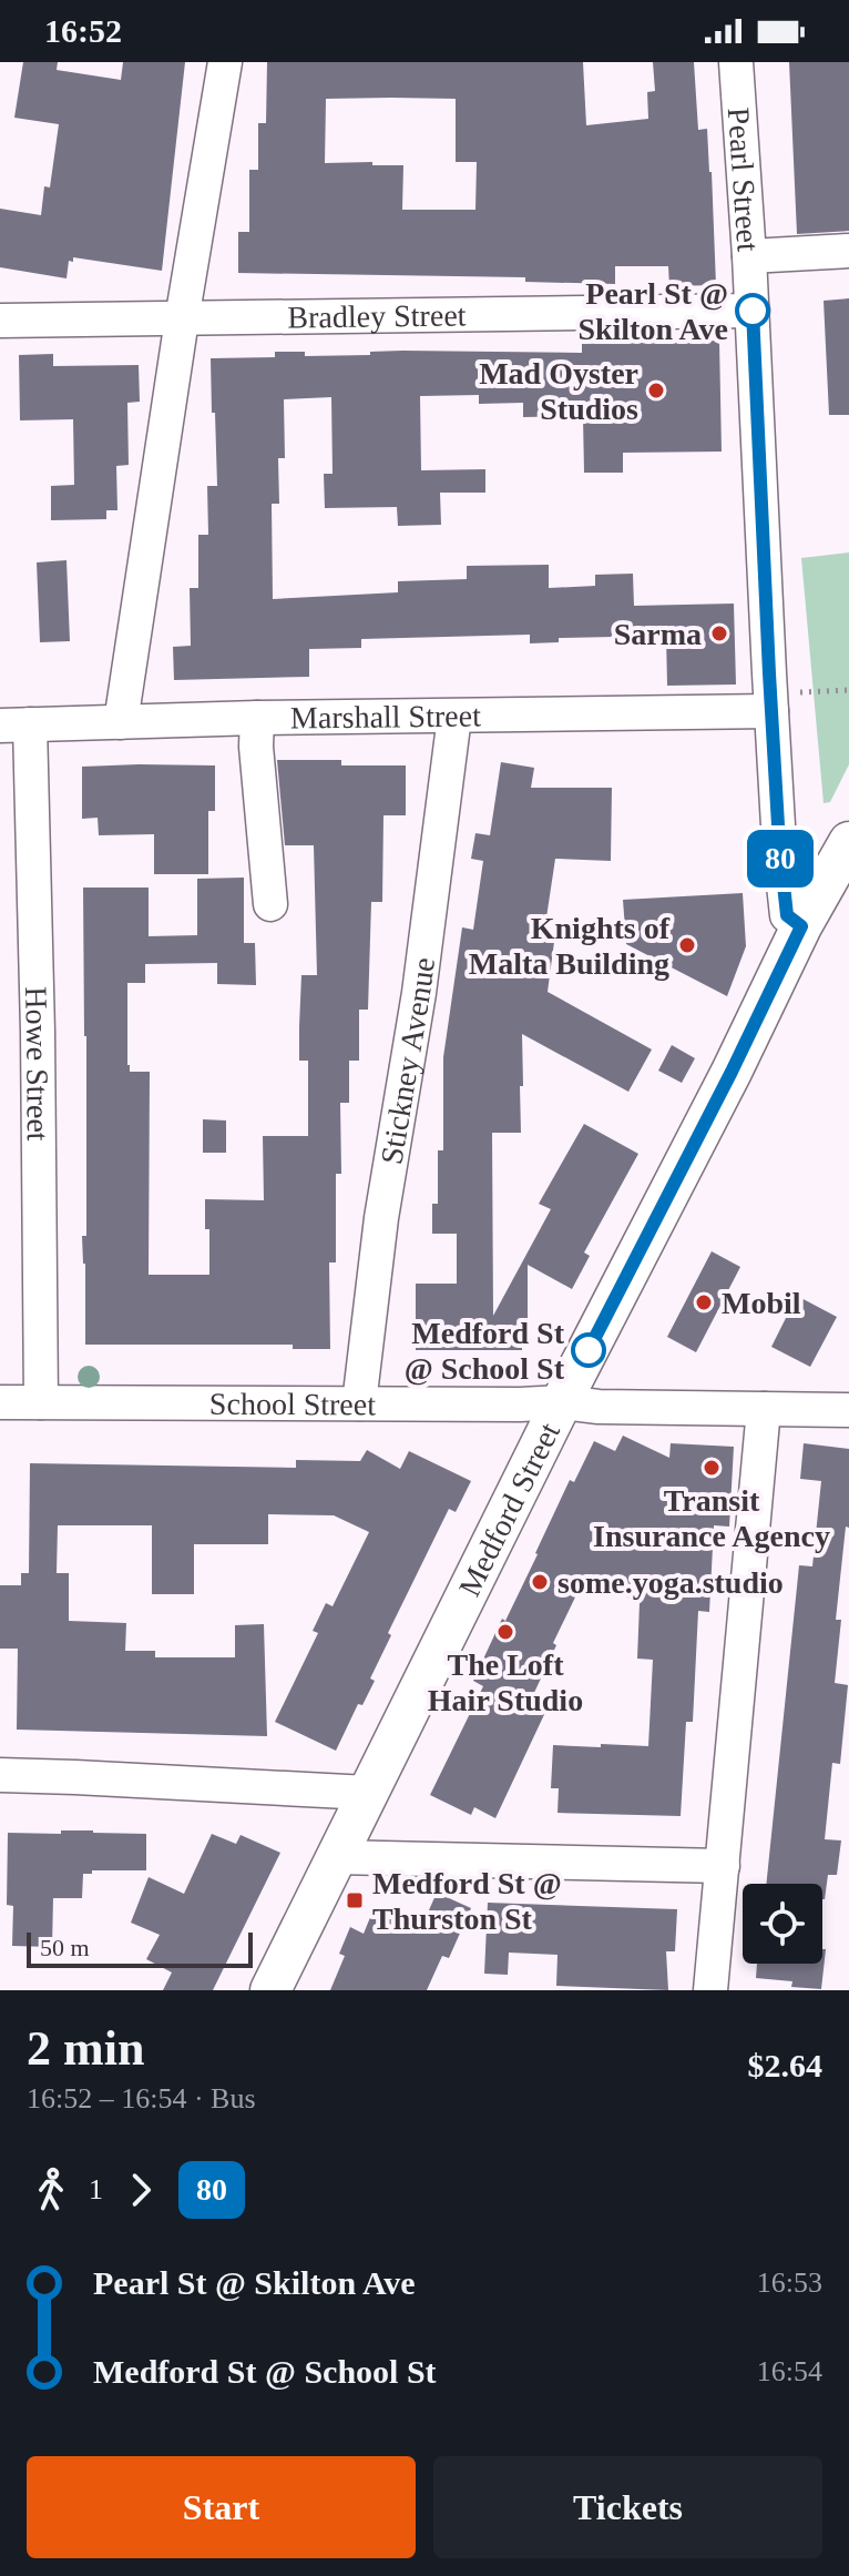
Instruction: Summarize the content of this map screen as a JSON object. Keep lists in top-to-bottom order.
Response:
{
  "streets": {
    "main road": ["Medford Street"],
    "street": [
      "Pearl Street",
      "Bradley Street",
      "Marshall Street",
      "Stickney Avenue",
      "Howe Street",
      "School Street"
    ]
  },
  "crossings": [
    ["Pearl Street", "Bradley Street"],
    ["Pearl Street", "Marshall Street"],
    ["Pearl Street", "Medford Street"],
    ["Marshall Street", "Stickney Avenue"],
    ["Marshall Street", "Howe Street"],
    ["Stickney Avenue", "School Street"],
    ["Howe Street", "School Street"],
    ["School Street", "Medford Street"]
  ],
  "places": {
    "other": [
      "Pearl St @ Skilton Ave",
      "Mad Oyster Studios",
      "Sarma",
      "Knights of Malta Building",
      "Mobil",
      "Medford St @ School St",
      "Transit Insurance Agency",
      "some.yoga.studio",
      "The Loft Hair Studio"
    ],
    "transit": ["Medford St @ Thurston St"]
  },
  "lines": ["bus line 80"],
  "scale_bar": "50 m",
  "page": {
    "status": "16:52",
    "on_map": "80",
    "scale": "50 m",
    "heading": ["2 min", "16:52 – 16:54 · Bus", "$2.64"],
    "legs": ["1", "80"],
    "list": [
      {
        "name": "Pearl St @ Skilton Ave",
        "value": "16:53"
      },
      {
        "name": "Medford St @ School St",
        "value": "16:54"
      }
    ],
    "buttons": ["Start", "Tickets"]
  }
}
